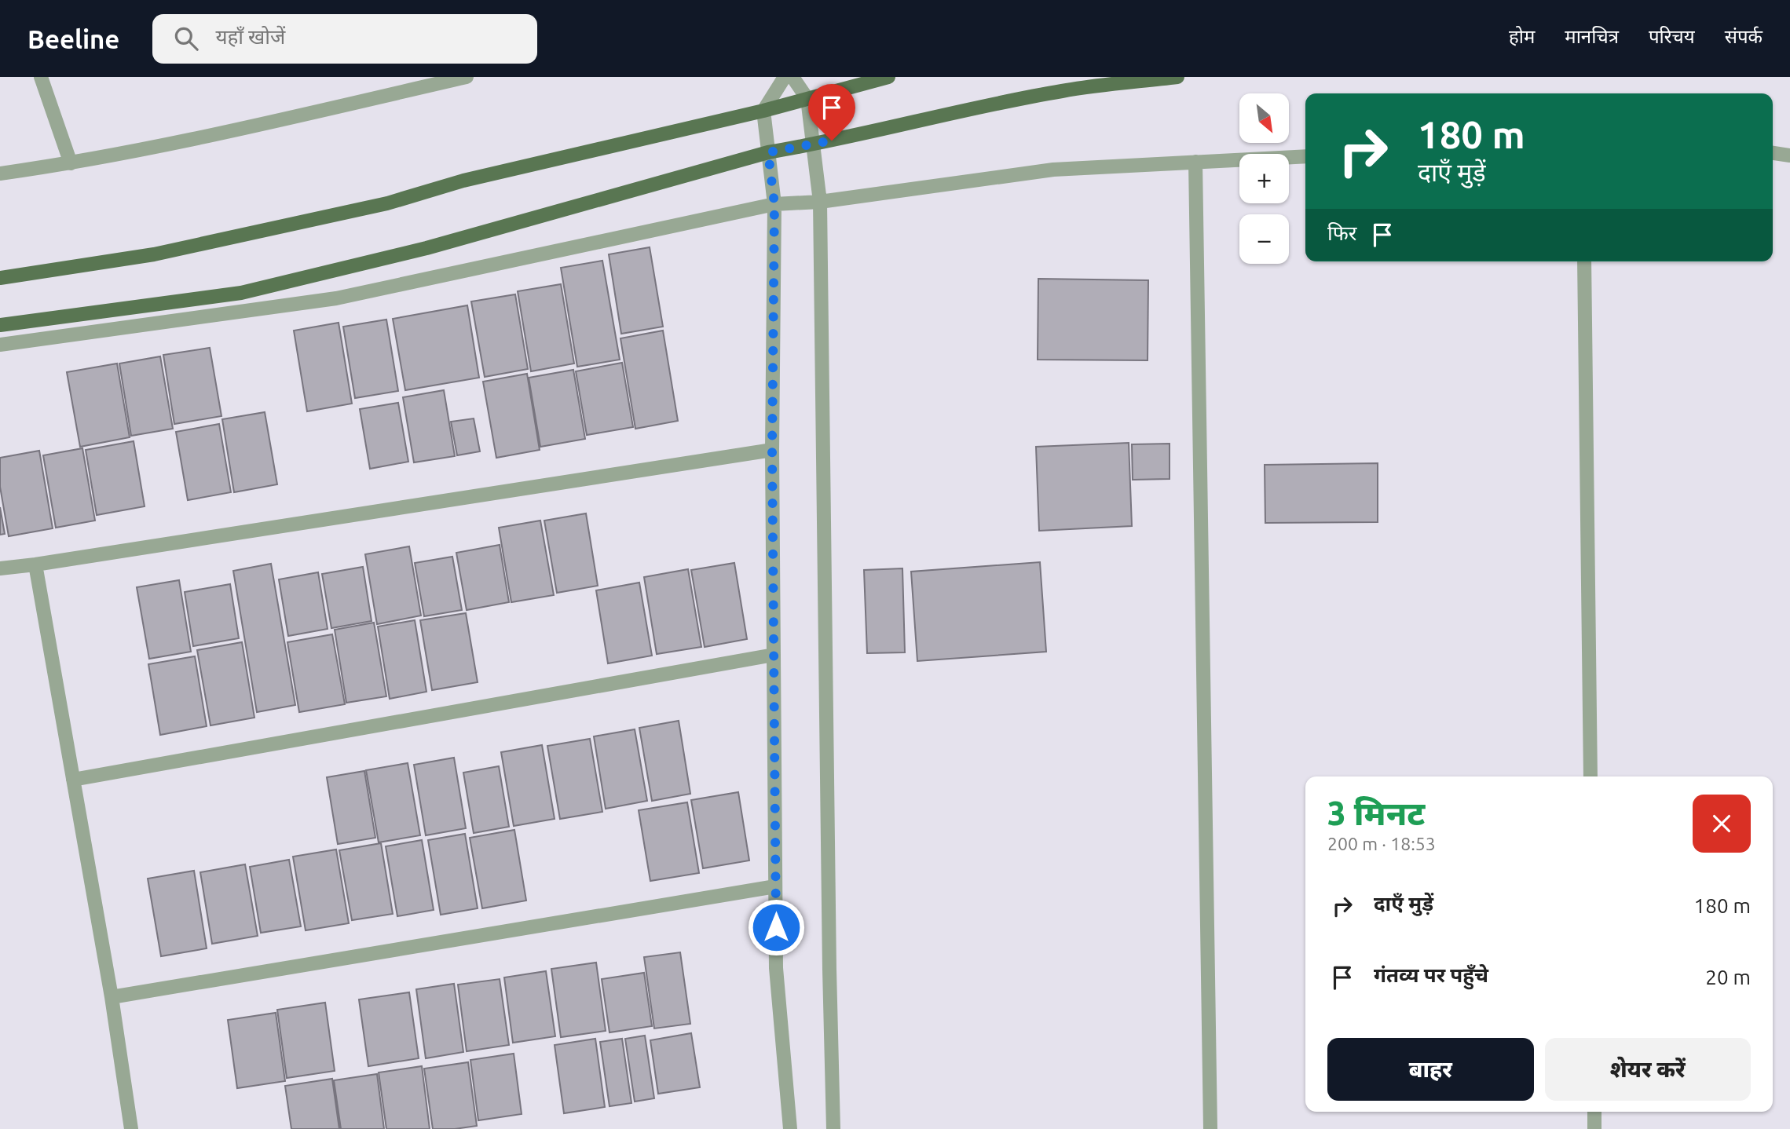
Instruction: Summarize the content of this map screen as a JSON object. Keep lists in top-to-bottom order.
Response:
{
  "north": "bottom right",
  "page": {
    "header": "Beeline",
    "search": "यहाँ खोजें",
    "nav": [
      "होम",
      "मानचित्र",
      "परिचय",
      "संपर्क"
    ],
    "map_buttons": ["+", "−"],
    "turn": ["180 m", "दाएँ मुड़ें"],
    "then": "फिर",
    "heading": ["3 मिनट", "200 m · 18:53"],
    "list": [
      {
        "name": "दाएँ मुड़ें",
        "value": "180 m"
      },
      {
        "name": "गंतव्य पर पहुँचे",
        "value": "20 m"
      }
    ],
    "buttons": ["बाहर", "शेयर करें"]
  }
}
